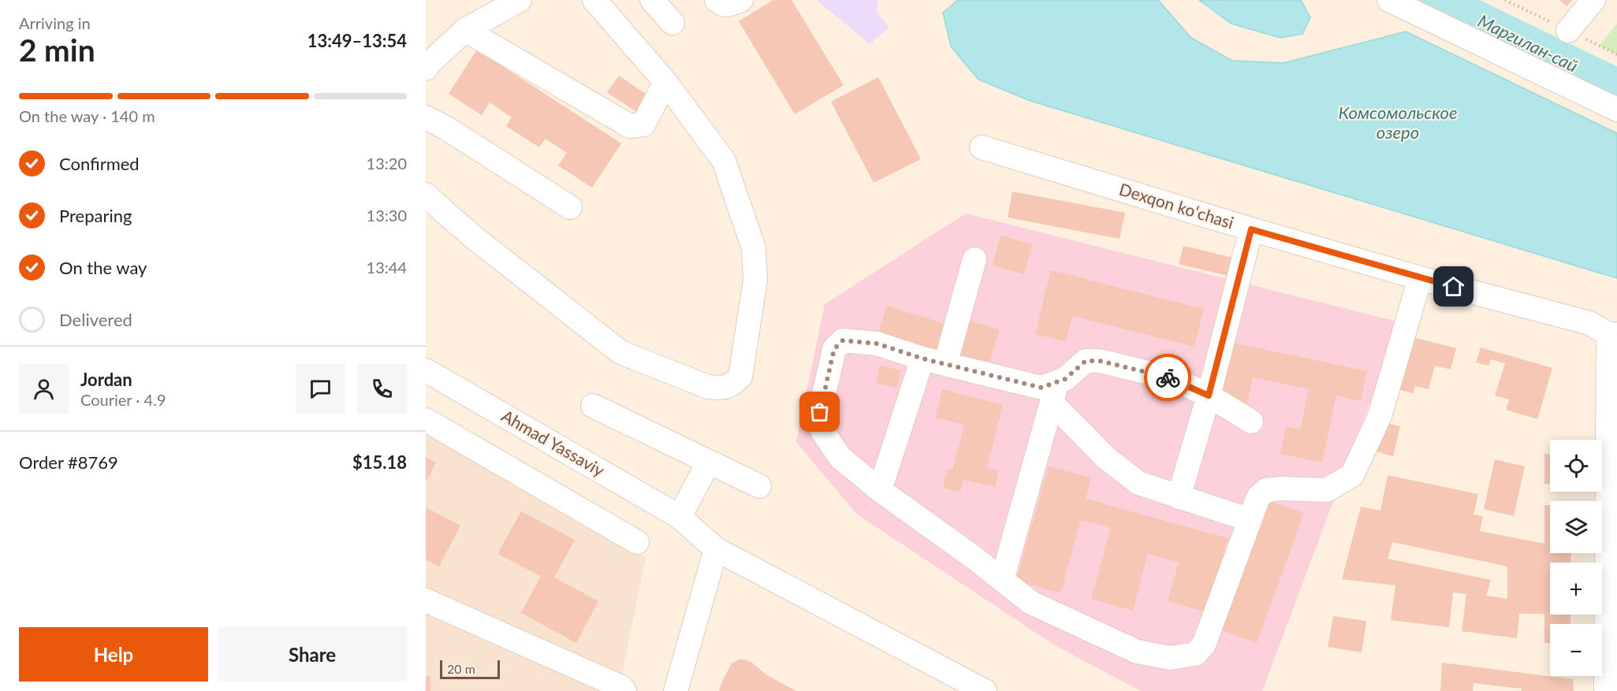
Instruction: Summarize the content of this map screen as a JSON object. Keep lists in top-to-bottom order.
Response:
{
  "streets": {
    "street": ["Dexqon koʻchasi", "Ahmad Yassaviy"]
  },
  "water": ["Маргилан-сай", "Комсомольское озеро"],
  "scale_bar": "20 m",
  "page": {
    "heading": ["2 min", "Arriving in", "13:49–13:54"],
    "panel": [
      "Jordan",
      "Courier · 4.9",
      "Order #8769",
      "$15.18"
    ],
    "bar": "On the way · 140 m",
    "list": [
      ["Confirmed", "13:20"],
      ["Preparing", "13:30"],
      ["On the way", "13:44"],
      "Delivered"
    ],
    "map_buttons": ["+", "−"],
    "buttons": ["Help", "Share"],
    "scale": "20 m"
  }
}
